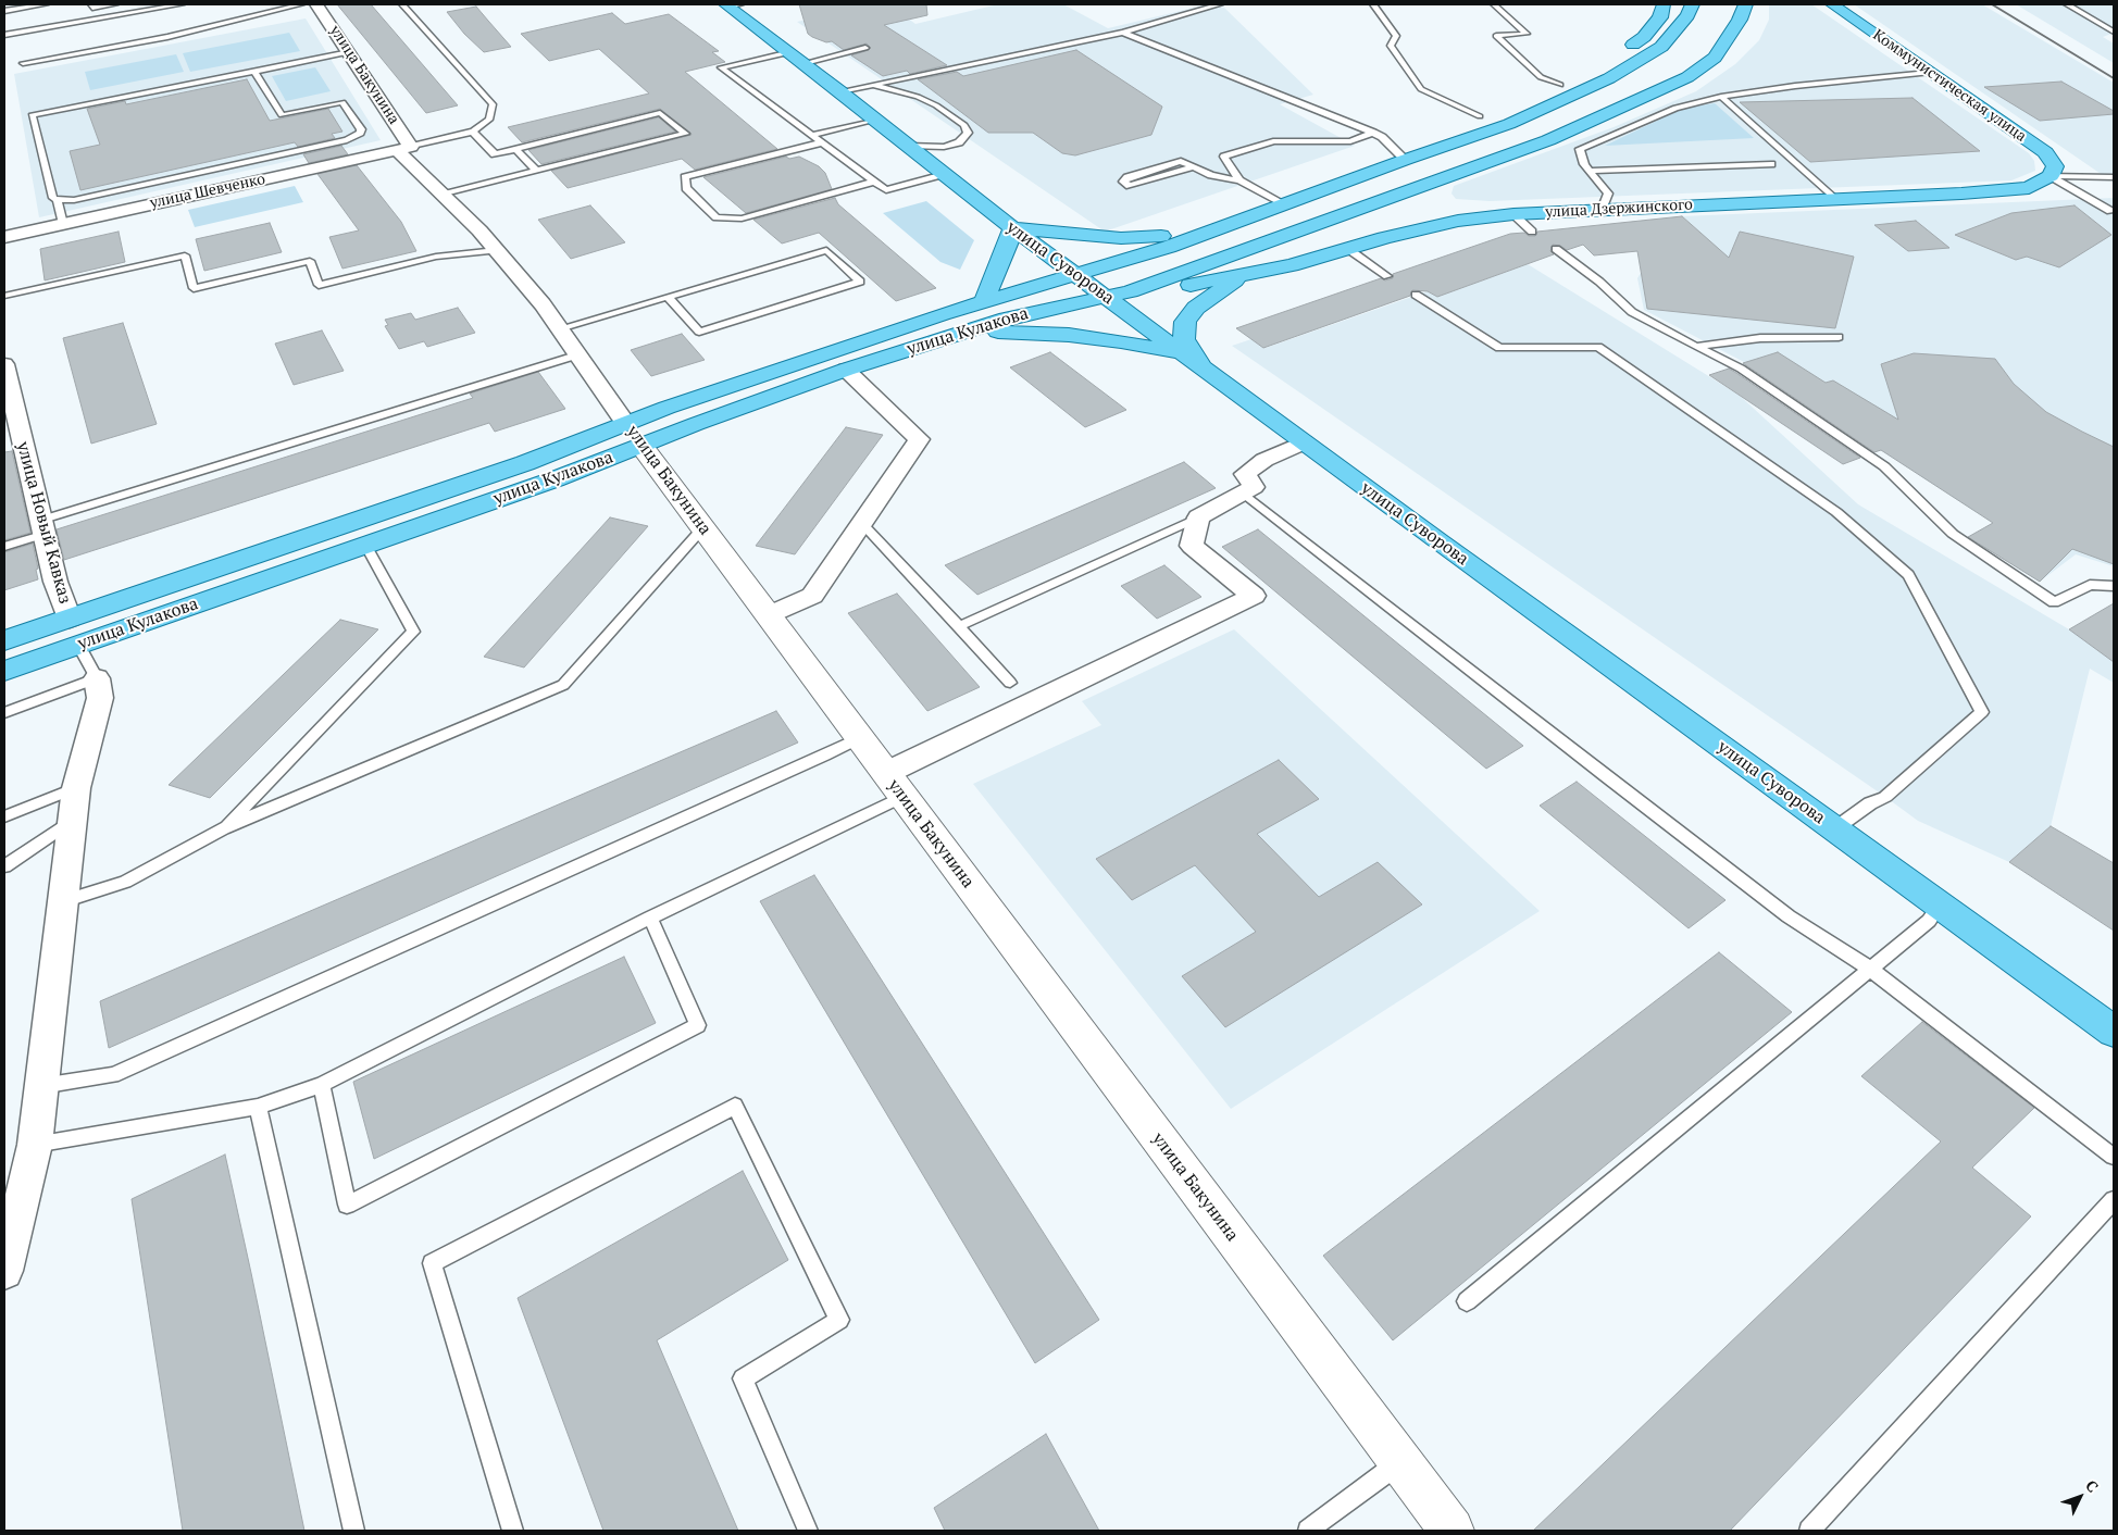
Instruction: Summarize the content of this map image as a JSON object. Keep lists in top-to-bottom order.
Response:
{
  "streets": {
    "main road": [
      "Коммунистическая улица",
      "улица Дзержинского",
      "улица Суворова",
      "улица Кулакова"
    ],
    "street": ["улица Бакунина", "улица Шевченко", "улица Новый Кавказ"]
  },
  "crossings": [
    ["улица Бакунина", "улица Шевченко"],
    ["улица Бакунина", "улица Кулакова"],
    ["Коммунистическая улица", "улица Дзержинского"],
    ["улица Дзержинского", "улица Кулакова"],
    ["улица Суворова", "улица Кулакова"],
    ["улица Кулакова", "улица Новый Кавказ"]
  ],
  "north": "top right"
}
